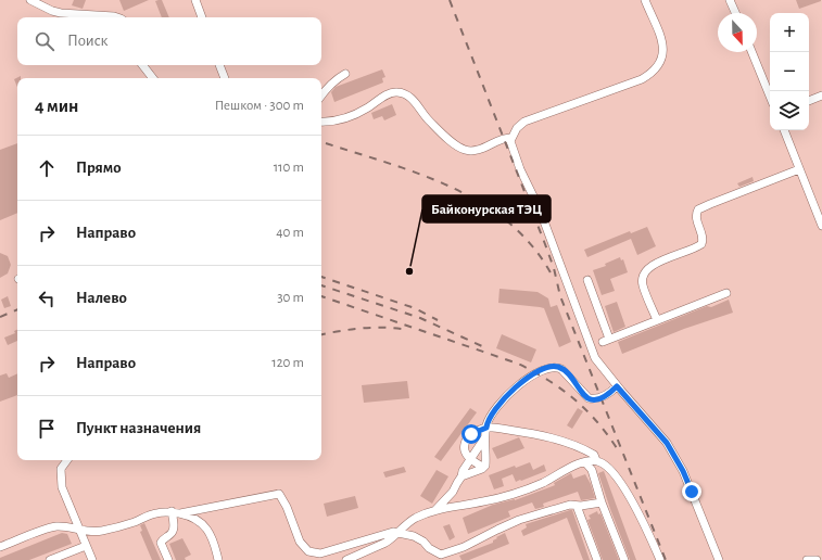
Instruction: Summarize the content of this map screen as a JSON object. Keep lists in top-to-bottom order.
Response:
{
  "places": ["Байконурская ТЭЦ"],
  "north": "bottom",
  "page": {
    "map_buttons": ["+", "−"],
    "search": "Поиск",
    "heading": ["4 мин", "Пешком · 300 m"],
    "list": [
      ["Прямо", "110 m"],
      ["Направо", "40 m"],
      ["Налево", "30 m"],
      ["Направо", "120 m"],
      "Пункт назначения"
    ]
  }
}
